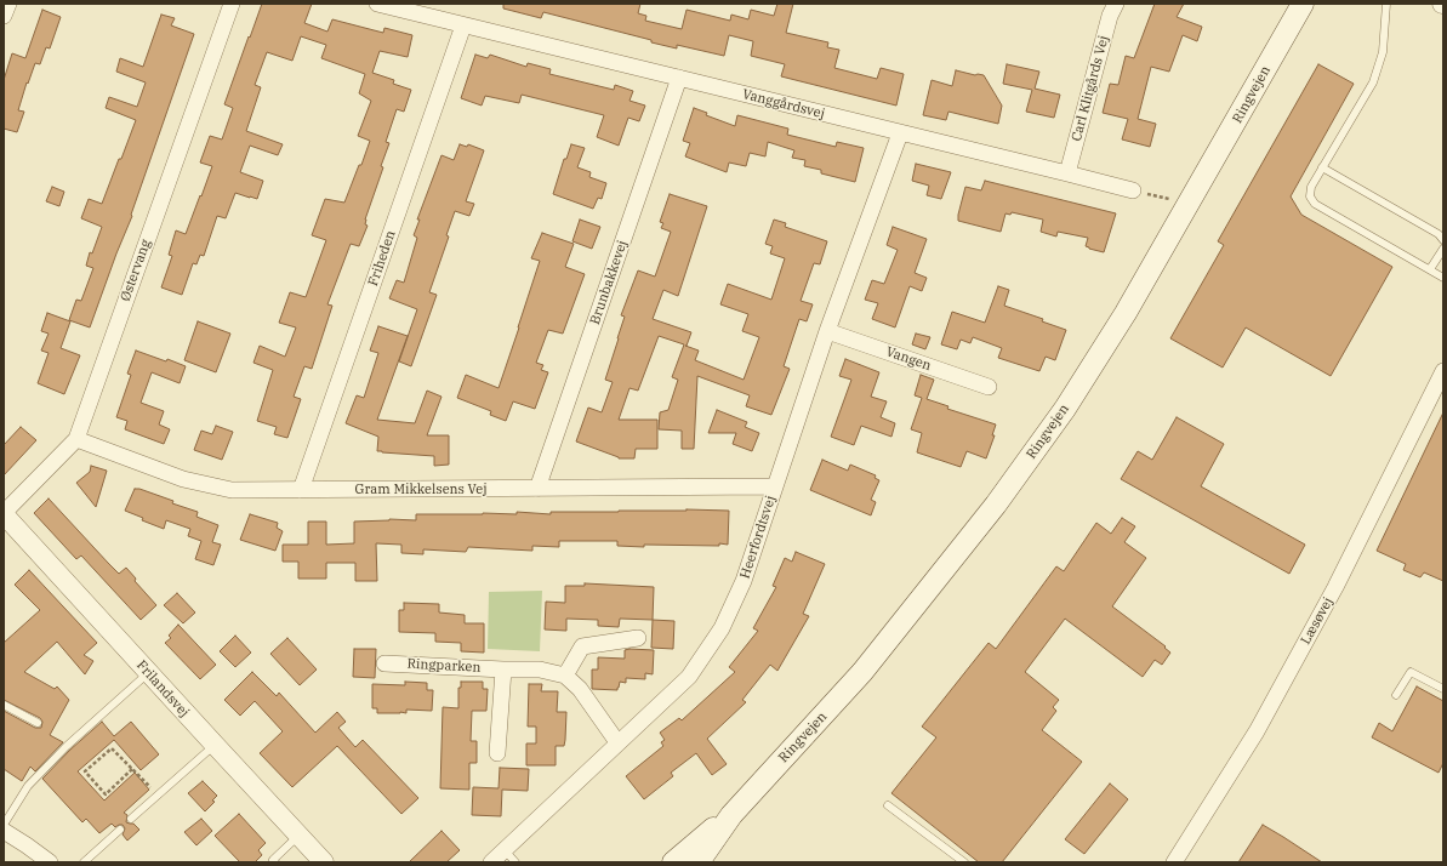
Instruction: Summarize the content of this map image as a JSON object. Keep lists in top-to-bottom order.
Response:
{
  "streets": {
    "main road": ["Ringvejen"],
    "street": [
      "Carl Klitgårds Vej",
      "Vanggårdsvej",
      "Friheden",
      "Østervang",
      "Brunbakkevej",
      "Vangen",
      "Gram Mikkelsens Vej",
      "Heerfordtsvej",
      "Læsøvej",
      "Ringparken",
      "Frilandsvej"
    ]
  },
  "crossings": [
    ["Carl Klitgårds Vej", "Vanggårdsvej"],
    ["Vanggårdsvej", "Friheden"],
    ["Vanggårdsvej", "Brunbakkevej"],
    ["Vanggårdsvej", "Heerfordtsvej"],
    ["Friheden", "Gram Mikkelsens Vej"],
    ["Østervang", "Gram Mikkelsens Vej"],
    ["Østervang", "Frilandsvej"],
    ["Brunbakkevej", "Gram Mikkelsens Vej"],
    ["Vangen", "Heerfordtsvej"],
    ["Gram Mikkelsens Vej", "Heerfordtsvej"]
  ]
}
